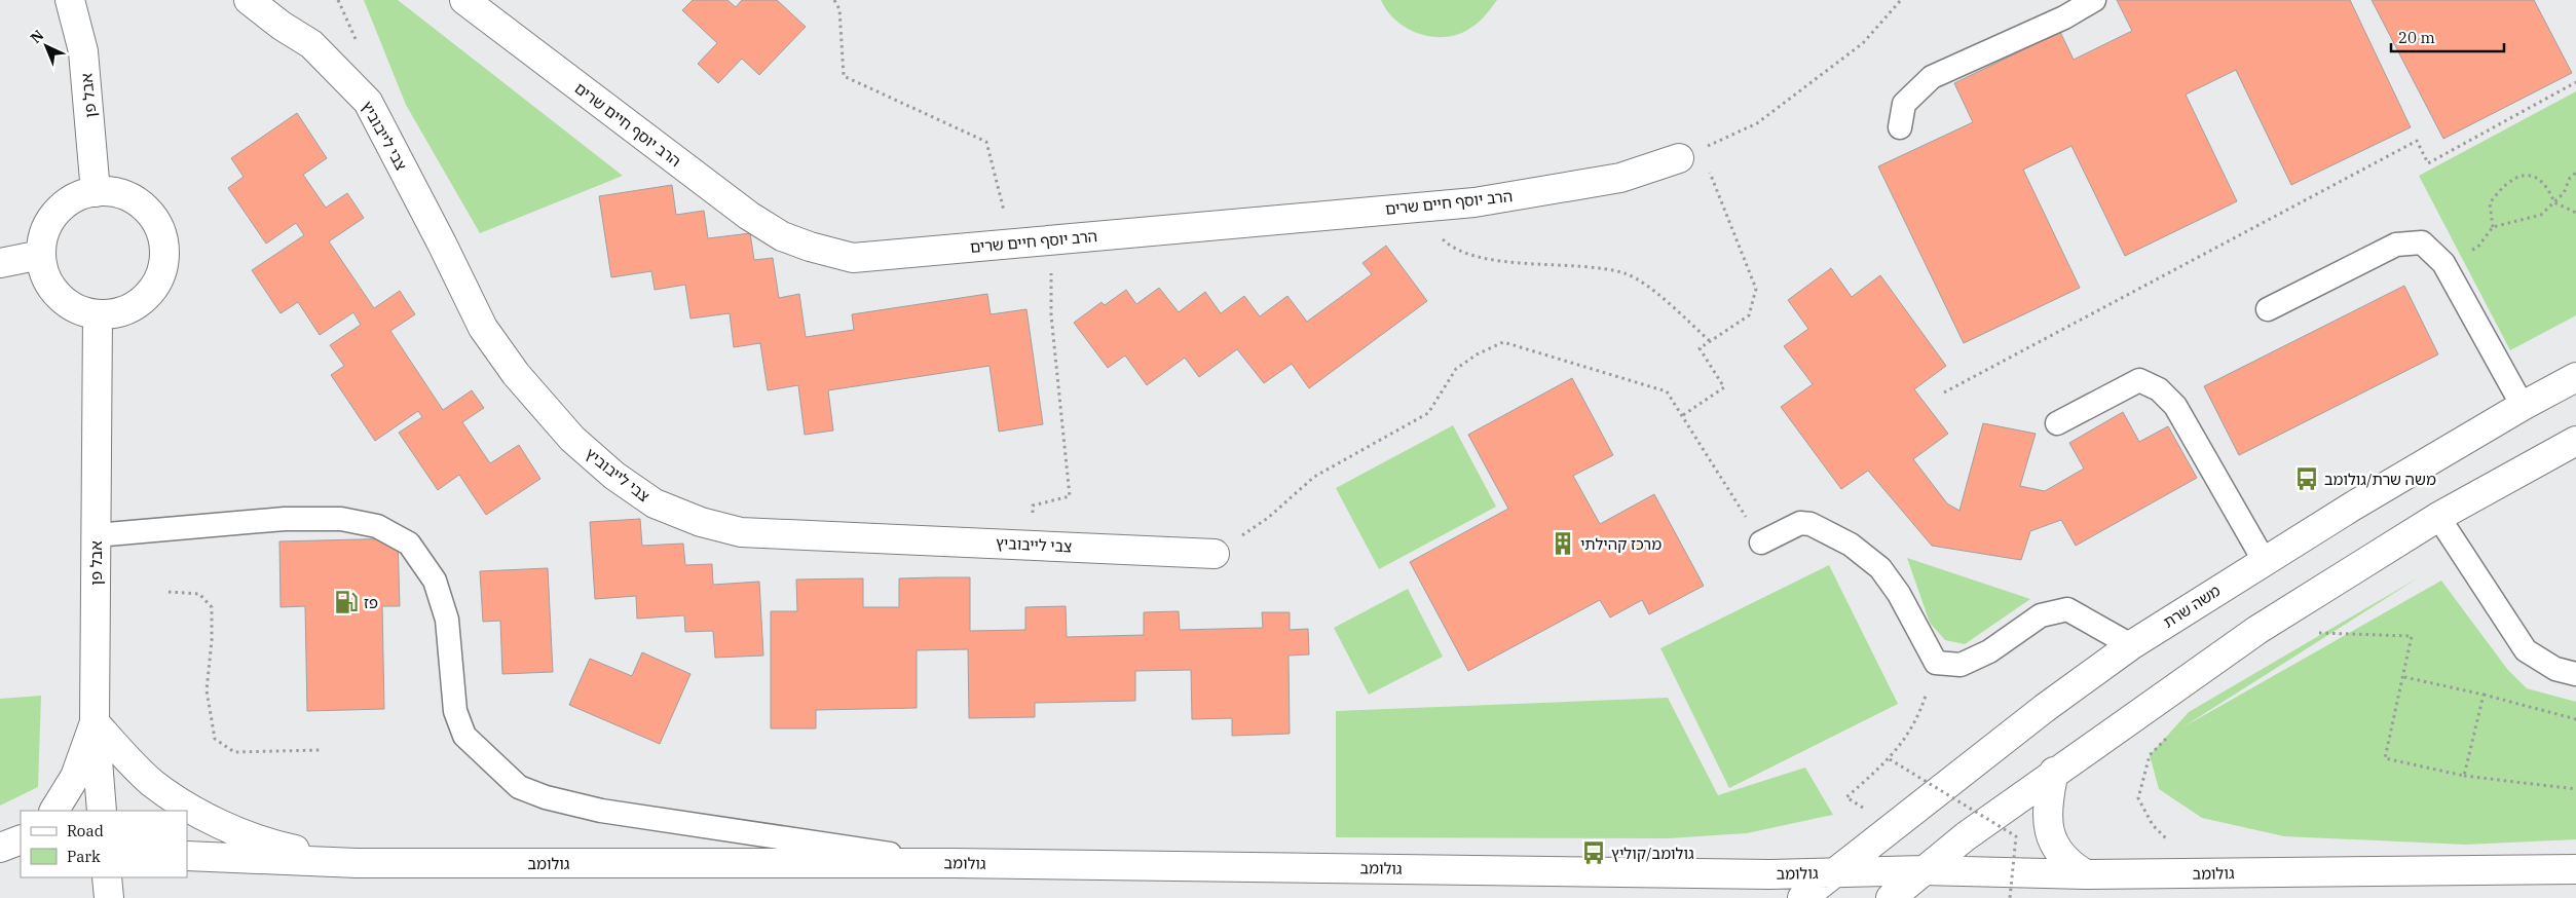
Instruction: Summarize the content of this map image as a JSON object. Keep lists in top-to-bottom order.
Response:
{
  "streets": {
    "street": [
      "אבל פן",
      "הרב יוסף חיים שרים",
      "צבי לייבוביץ",
      "משה שרת",
      "גולומב"
    ]
  },
  "crossings": [
    ["משה שרת", "גולומב"]
  ],
  "places": {
    "bus stop": ["משה שרת/גולומב", "גולומב/קוליץ"],
    "building": ["מרכז קהילתי"],
    "fuel station": ["פז"]
  },
  "legend": ["Road", "Park"],
  "scale_bar": "20 m",
  "north": "top left"
}
